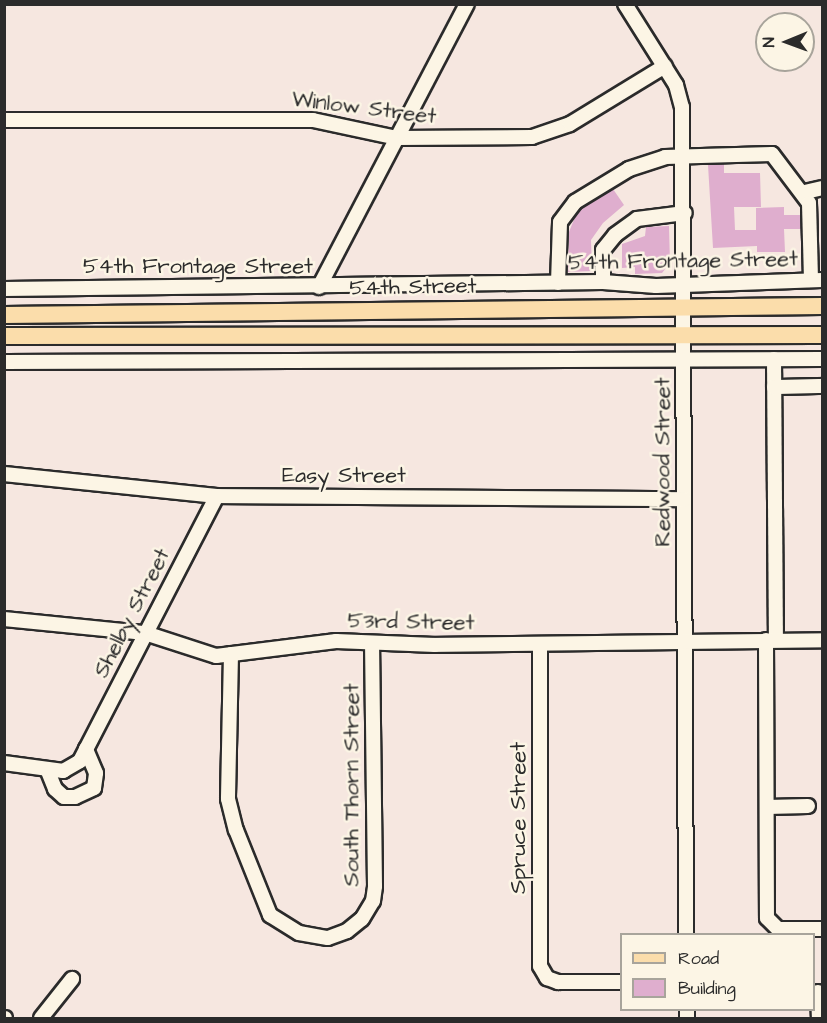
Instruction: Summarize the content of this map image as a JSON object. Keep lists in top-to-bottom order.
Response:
{
  "streets": {
    "main road": ["54th Street"],
    "street": [
      "Winlow Street",
      "54th Frontage Street",
      "Redwood Street",
      "Easy Street",
      "Shelby Street",
      "53rd Street",
      "South Thorn Street",
      "Spruce Street"
    ]
  },
  "crossings": [
    ["Winlow Street", "Redwood Street"],
    ["54th Frontage Street", "Redwood Street"],
    ["54th Street", "Redwood Street"],
    ["Redwood Street", "Easy Street"],
    ["Redwood Street", "53rd Street"],
    ["Easy Street", "Shelby Street"],
    ["Shelby Street", "53rd Street"],
    ["53rd Street", "South Thorn Street"],
    ["53rd Street", "Spruce Street"]
  ],
  "legend": ["Road", "Building"],
  "north": "left"
}
